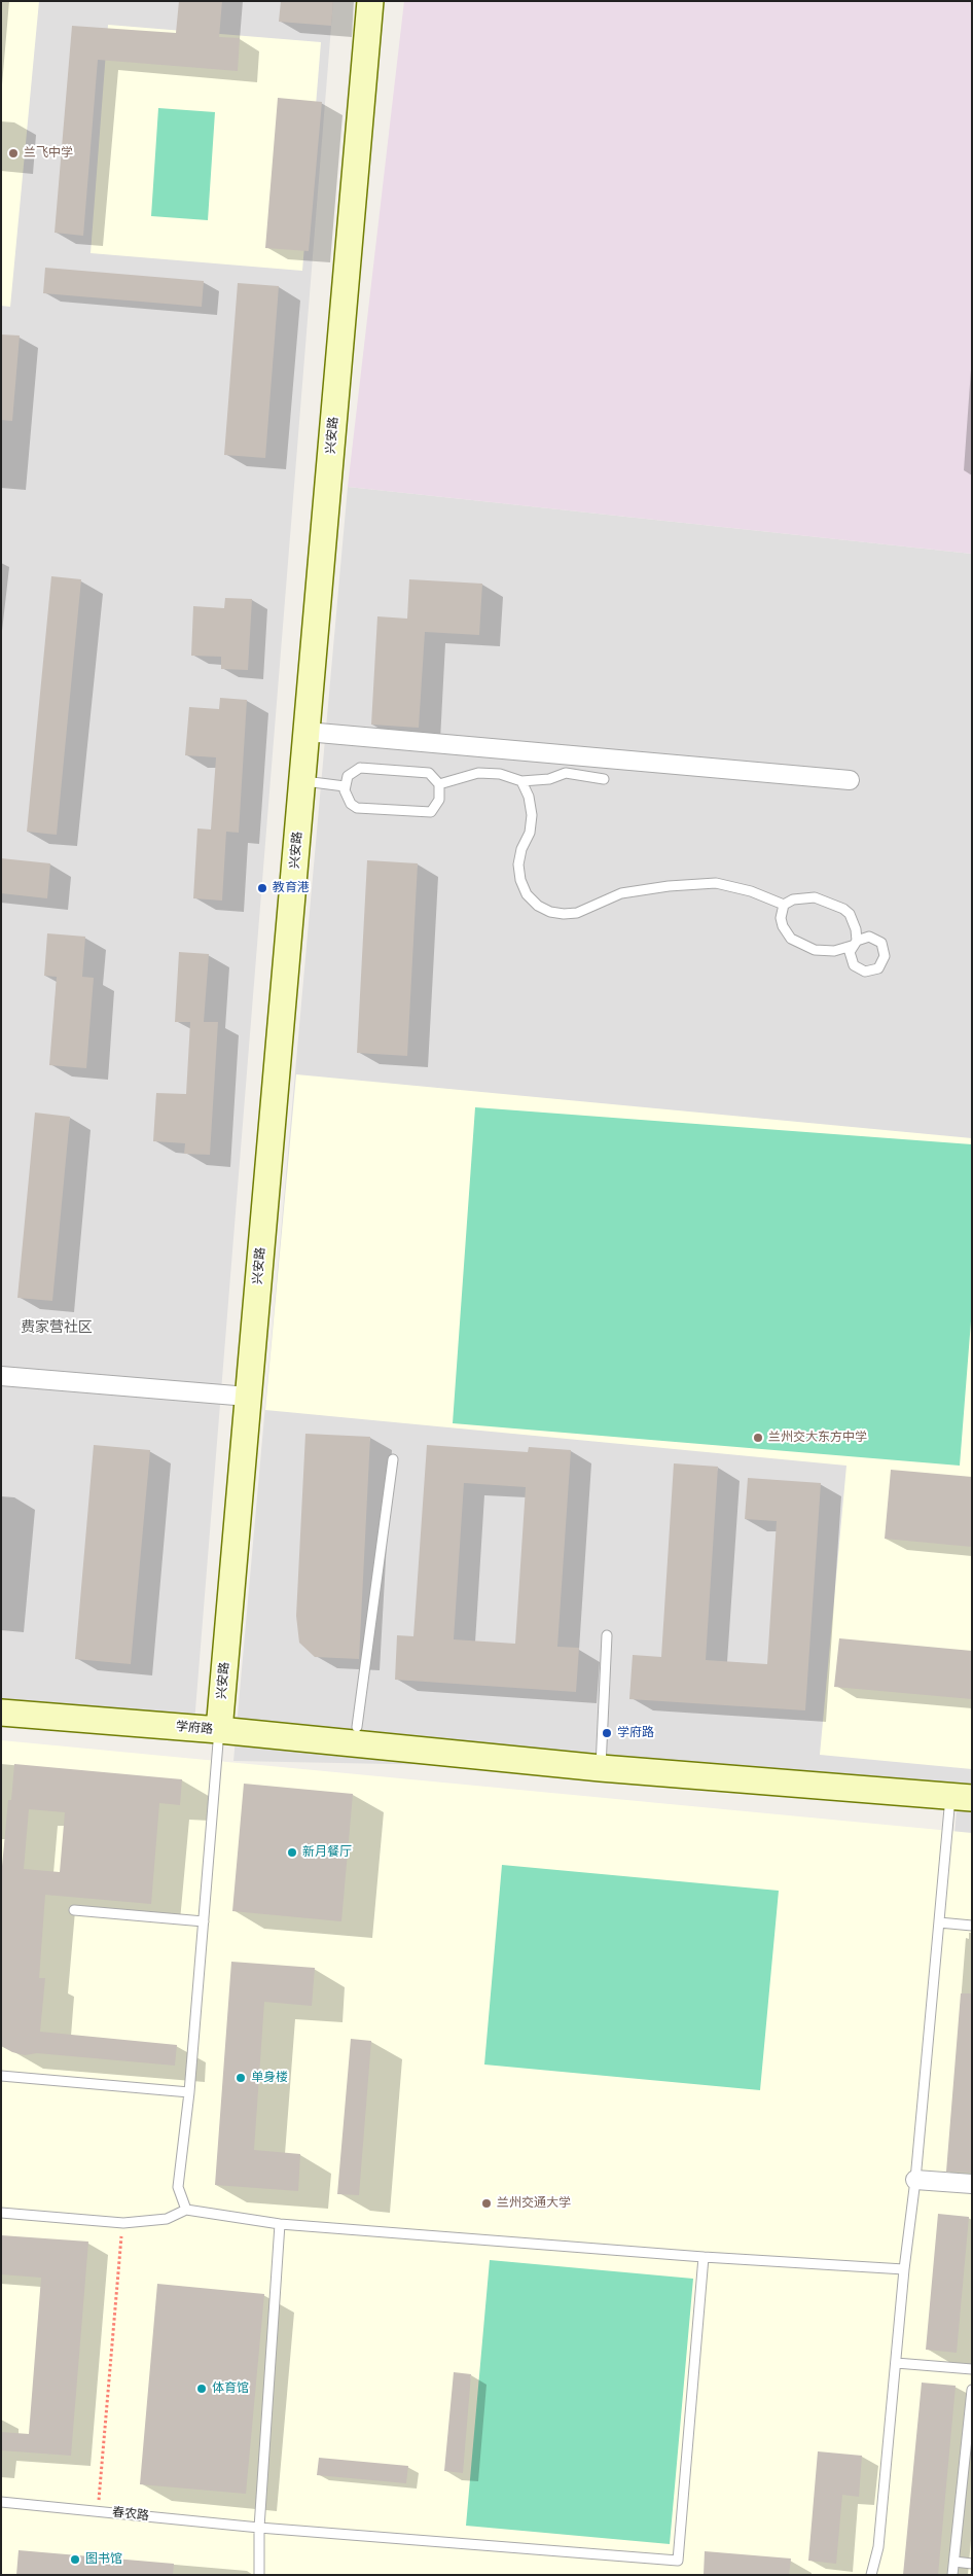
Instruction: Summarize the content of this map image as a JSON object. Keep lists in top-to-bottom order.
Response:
{
  "streets": {
    "street": ["兴安路", "学府路"],
    "lane": ["春农路"]
  },
  "crossings": [
    ["兴安路", "学府路"]
  ],
  "districts": ["费家营社区"],
  "places": [
    "兰飞中学",
    "教育港",
    "兰州交大东方中学",
    "学府路",
    "新月餐厅",
    "单身楼",
    "兰州交通大学",
    "体育馆",
    "图书馆"
  ]
}
